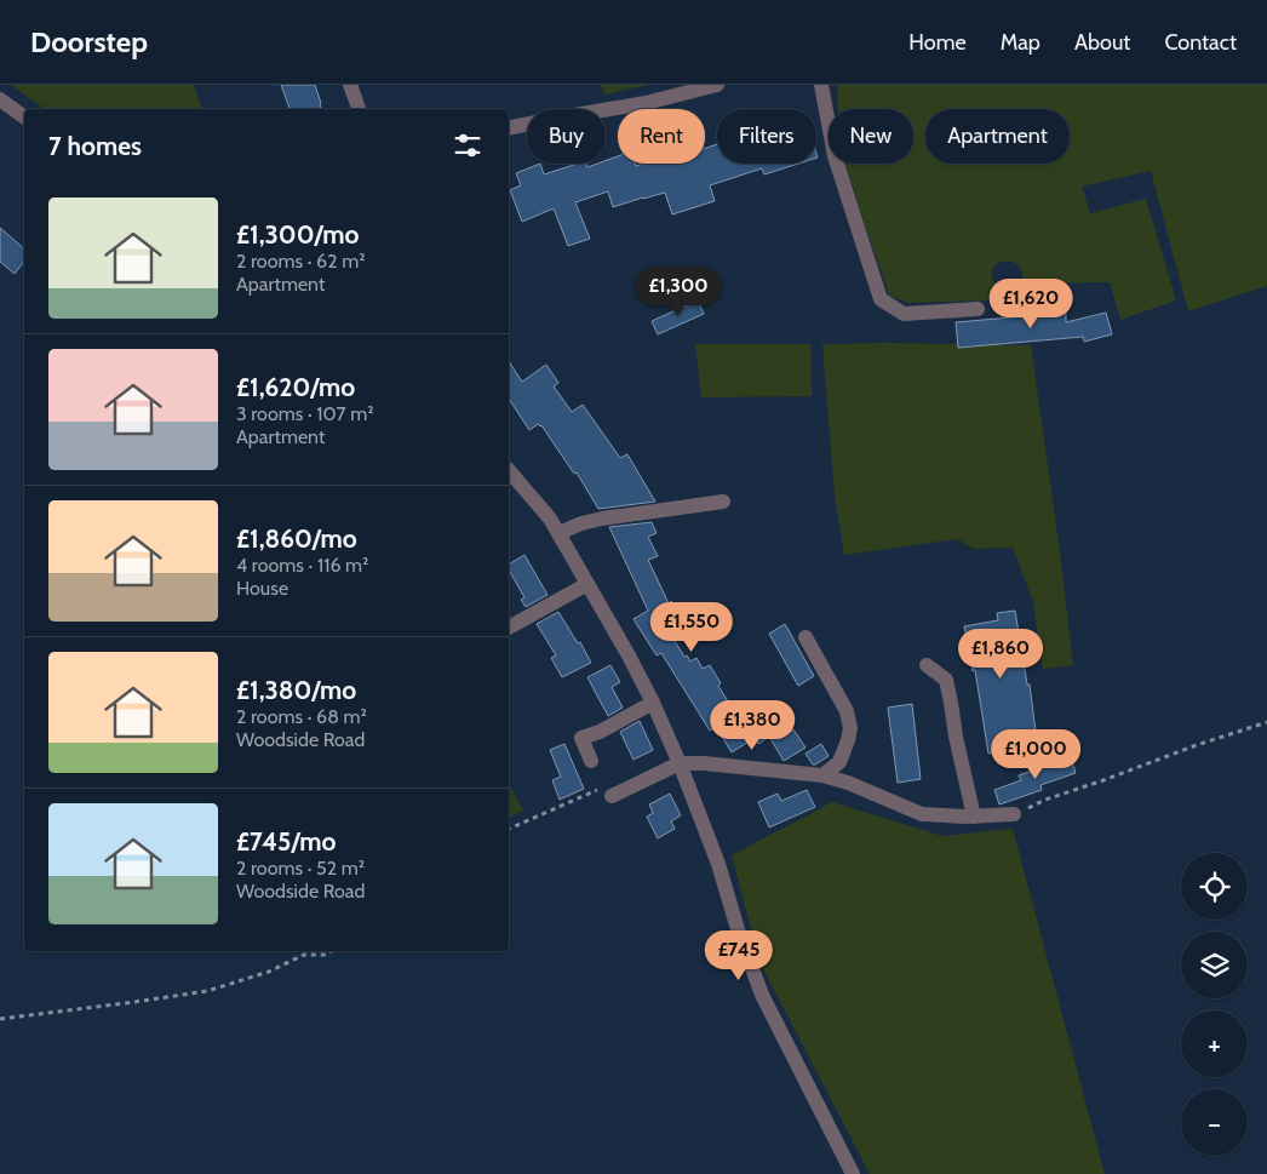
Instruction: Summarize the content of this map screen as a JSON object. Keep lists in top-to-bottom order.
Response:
{
  "page": {
    "header": "Doorstep",
    "nav": [
      "Home",
      "Map",
      "About",
      "Contact"
    ],
    "chip": [
      "Buy",
      "Rent",
      "Filters",
      "New",
      "Apartment"
    ],
    "heading": "7 homes",
    "list": [
      {
        "name": "£1,300/mo",
        "note": "2 rooms · 62 m² · Apartment"
      },
      {
        "name": "£1,620/mo",
        "note": "3 rooms · 107 m² · Apartment"
      },
      {
        "name": "£1,860/mo",
        "note": "4 rooms · 116 m² · House"
      },
      {
        "name": "£1,380/mo",
        "note": "2 rooms · 68 m² · Woodside Road"
      },
      {
        "name": "£745/mo",
        "note": "2 rooms · 52 m² · Woodside Road"
      }
    ],
    "price": [
      "£1,300",
      "£1,620",
      "£1,550",
      "£1,860",
      "£1,380",
      "£1,000",
      "£745"
    ],
    "map_buttons": ["+", "−"]
  }
}
